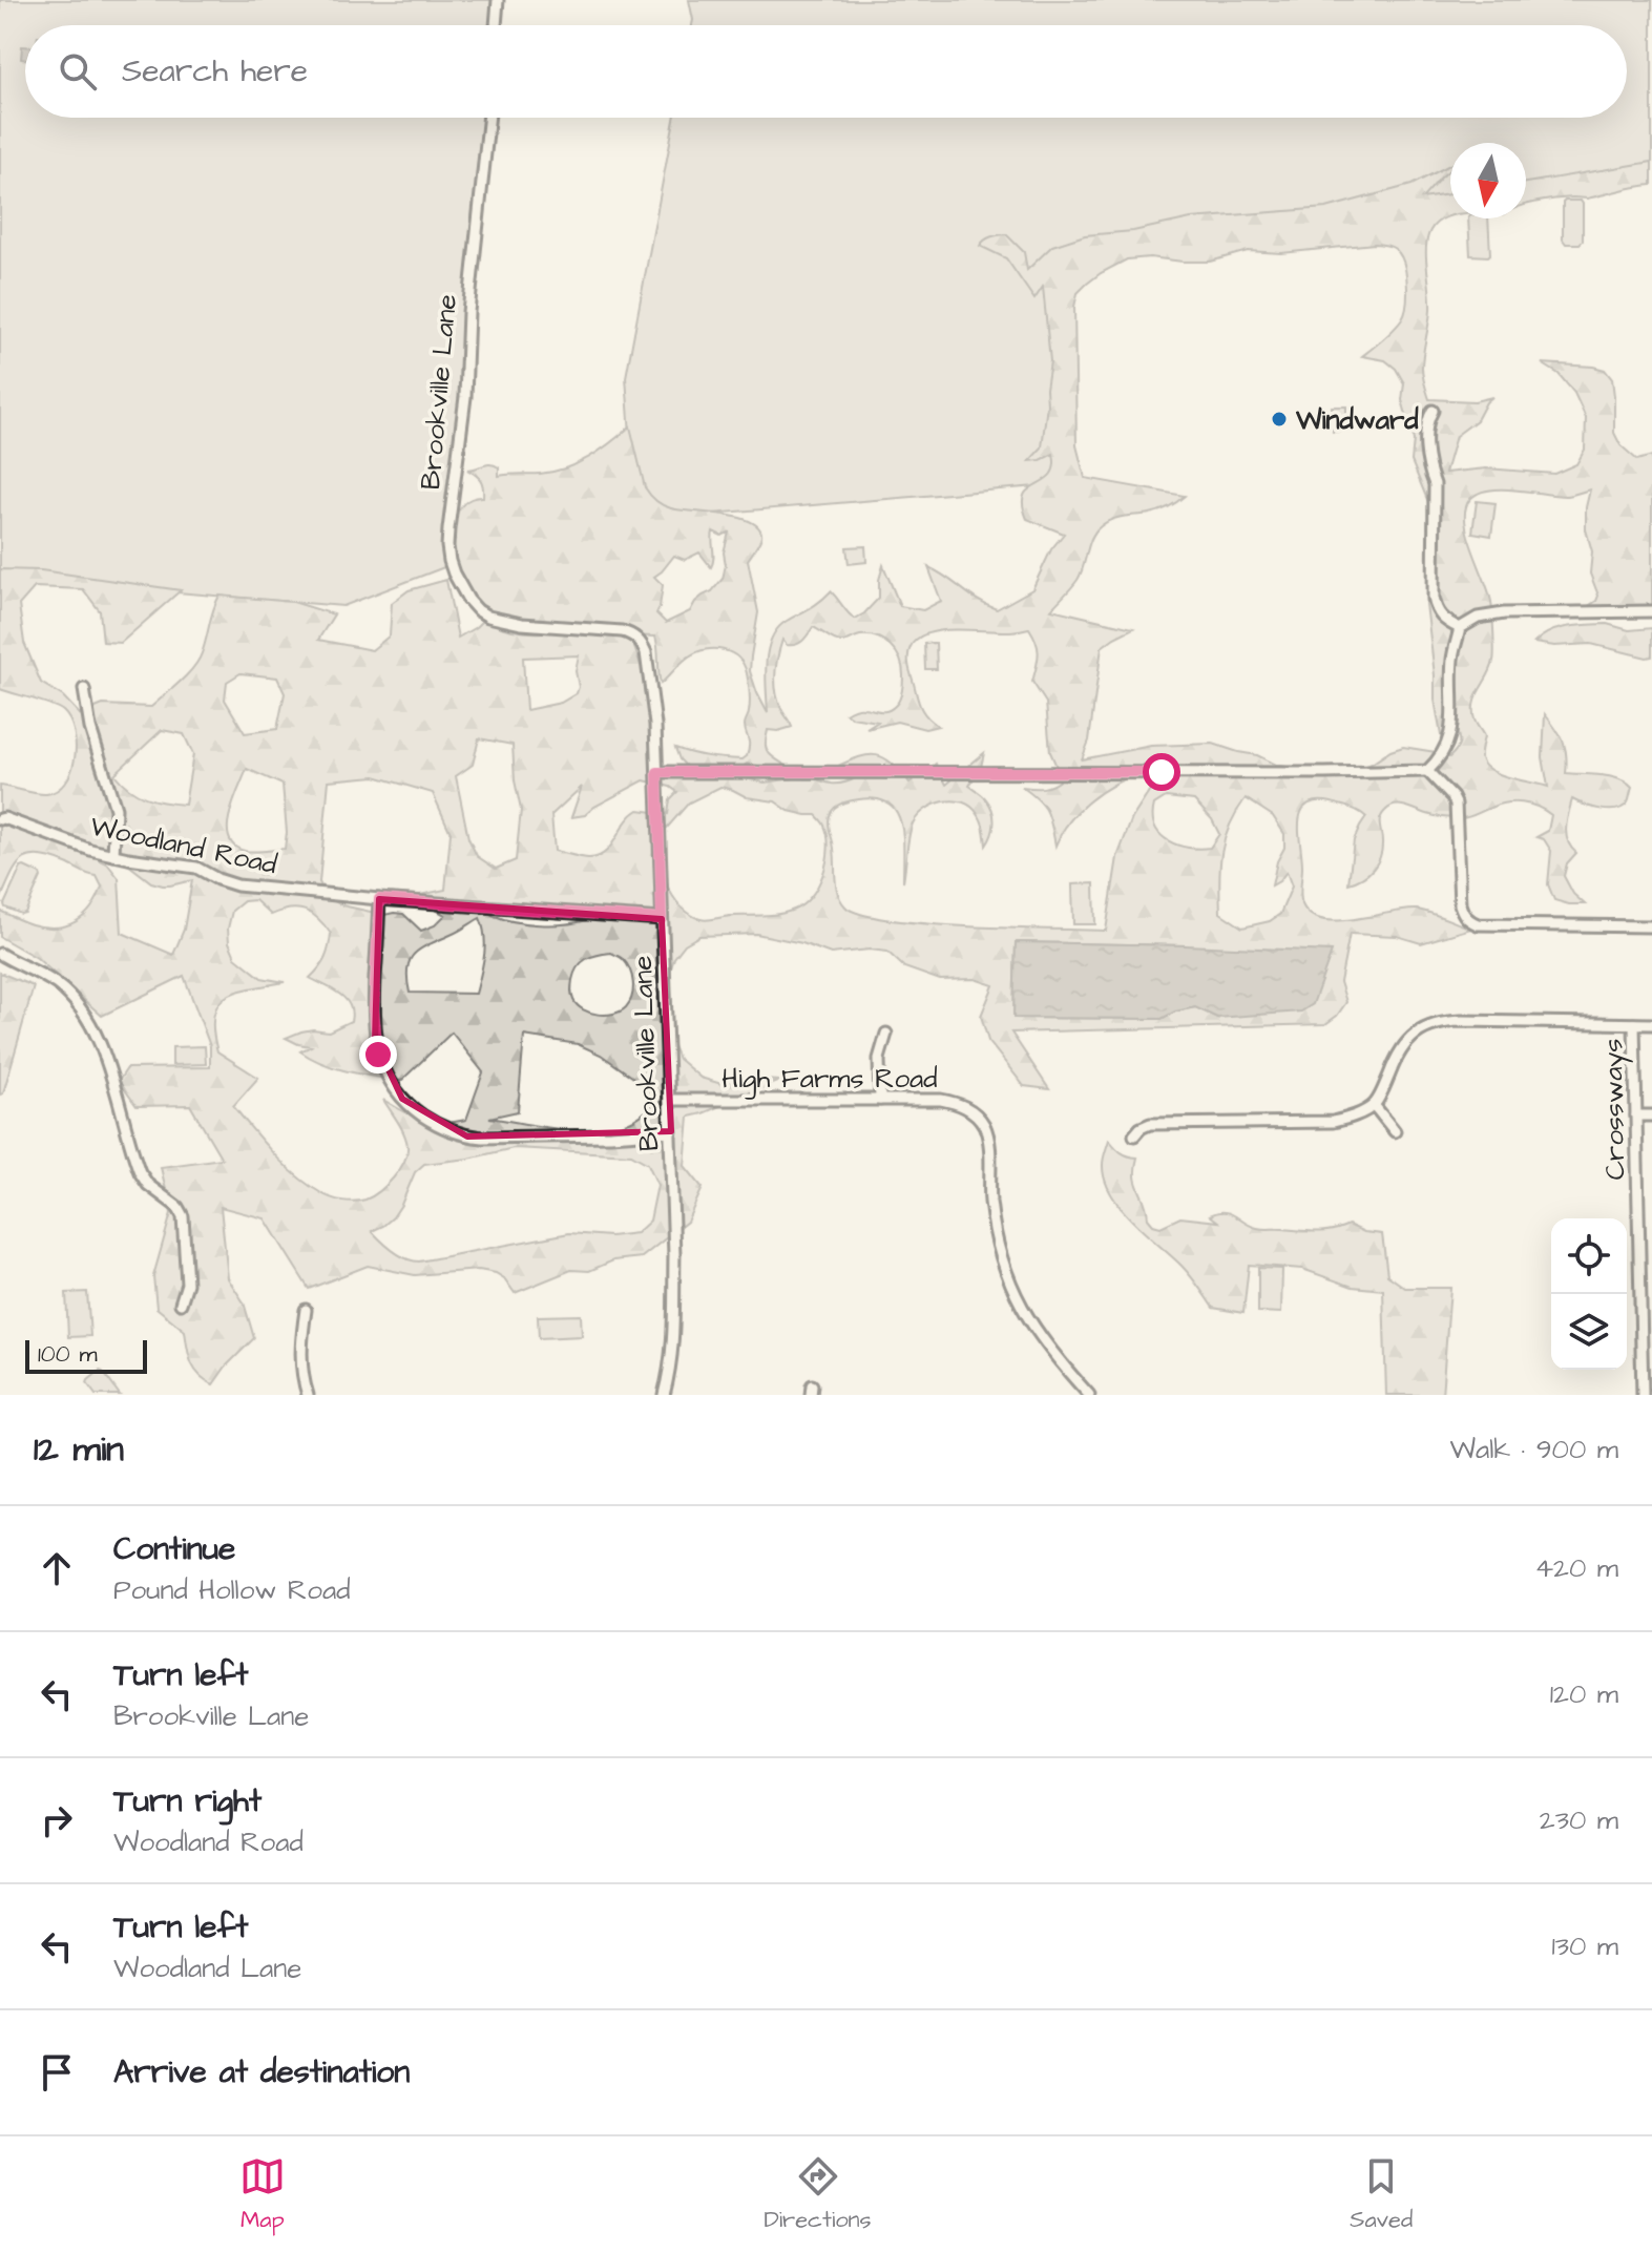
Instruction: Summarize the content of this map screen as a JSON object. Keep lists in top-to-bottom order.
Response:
{
  "streets": {
    "street": [
      "Brookville Lane",
      "Woodland Road",
      "High Farms Road",
      "Crossways"
    ]
  },
  "crossings": [
    ["Brookville Lane", "Woodland Road"],
    ["Brookville Lane", "High Farms Road"]
  ],
  "places": ["Windward"],
  "scale_bar": "100 m",
  "north": "bottom",
  "page": {
    "search": "Search here",
    "scale": "100 m",
    "heading": ["12 min", "Walk · 900 m"],
    "list": [
      ["Continue", "Pound Hollow Road", "420 m"],
      ["Turn left", "Brookville Lane", "120 m"],
      ["Turn right", "Woodland Road", "230 m"],
      ["Turn left", "Woodland Lane", "130 m"],
      "Arrive at destination"
    ],
    "nav": ["Map", "Directions", "Saved"]
  }
}
